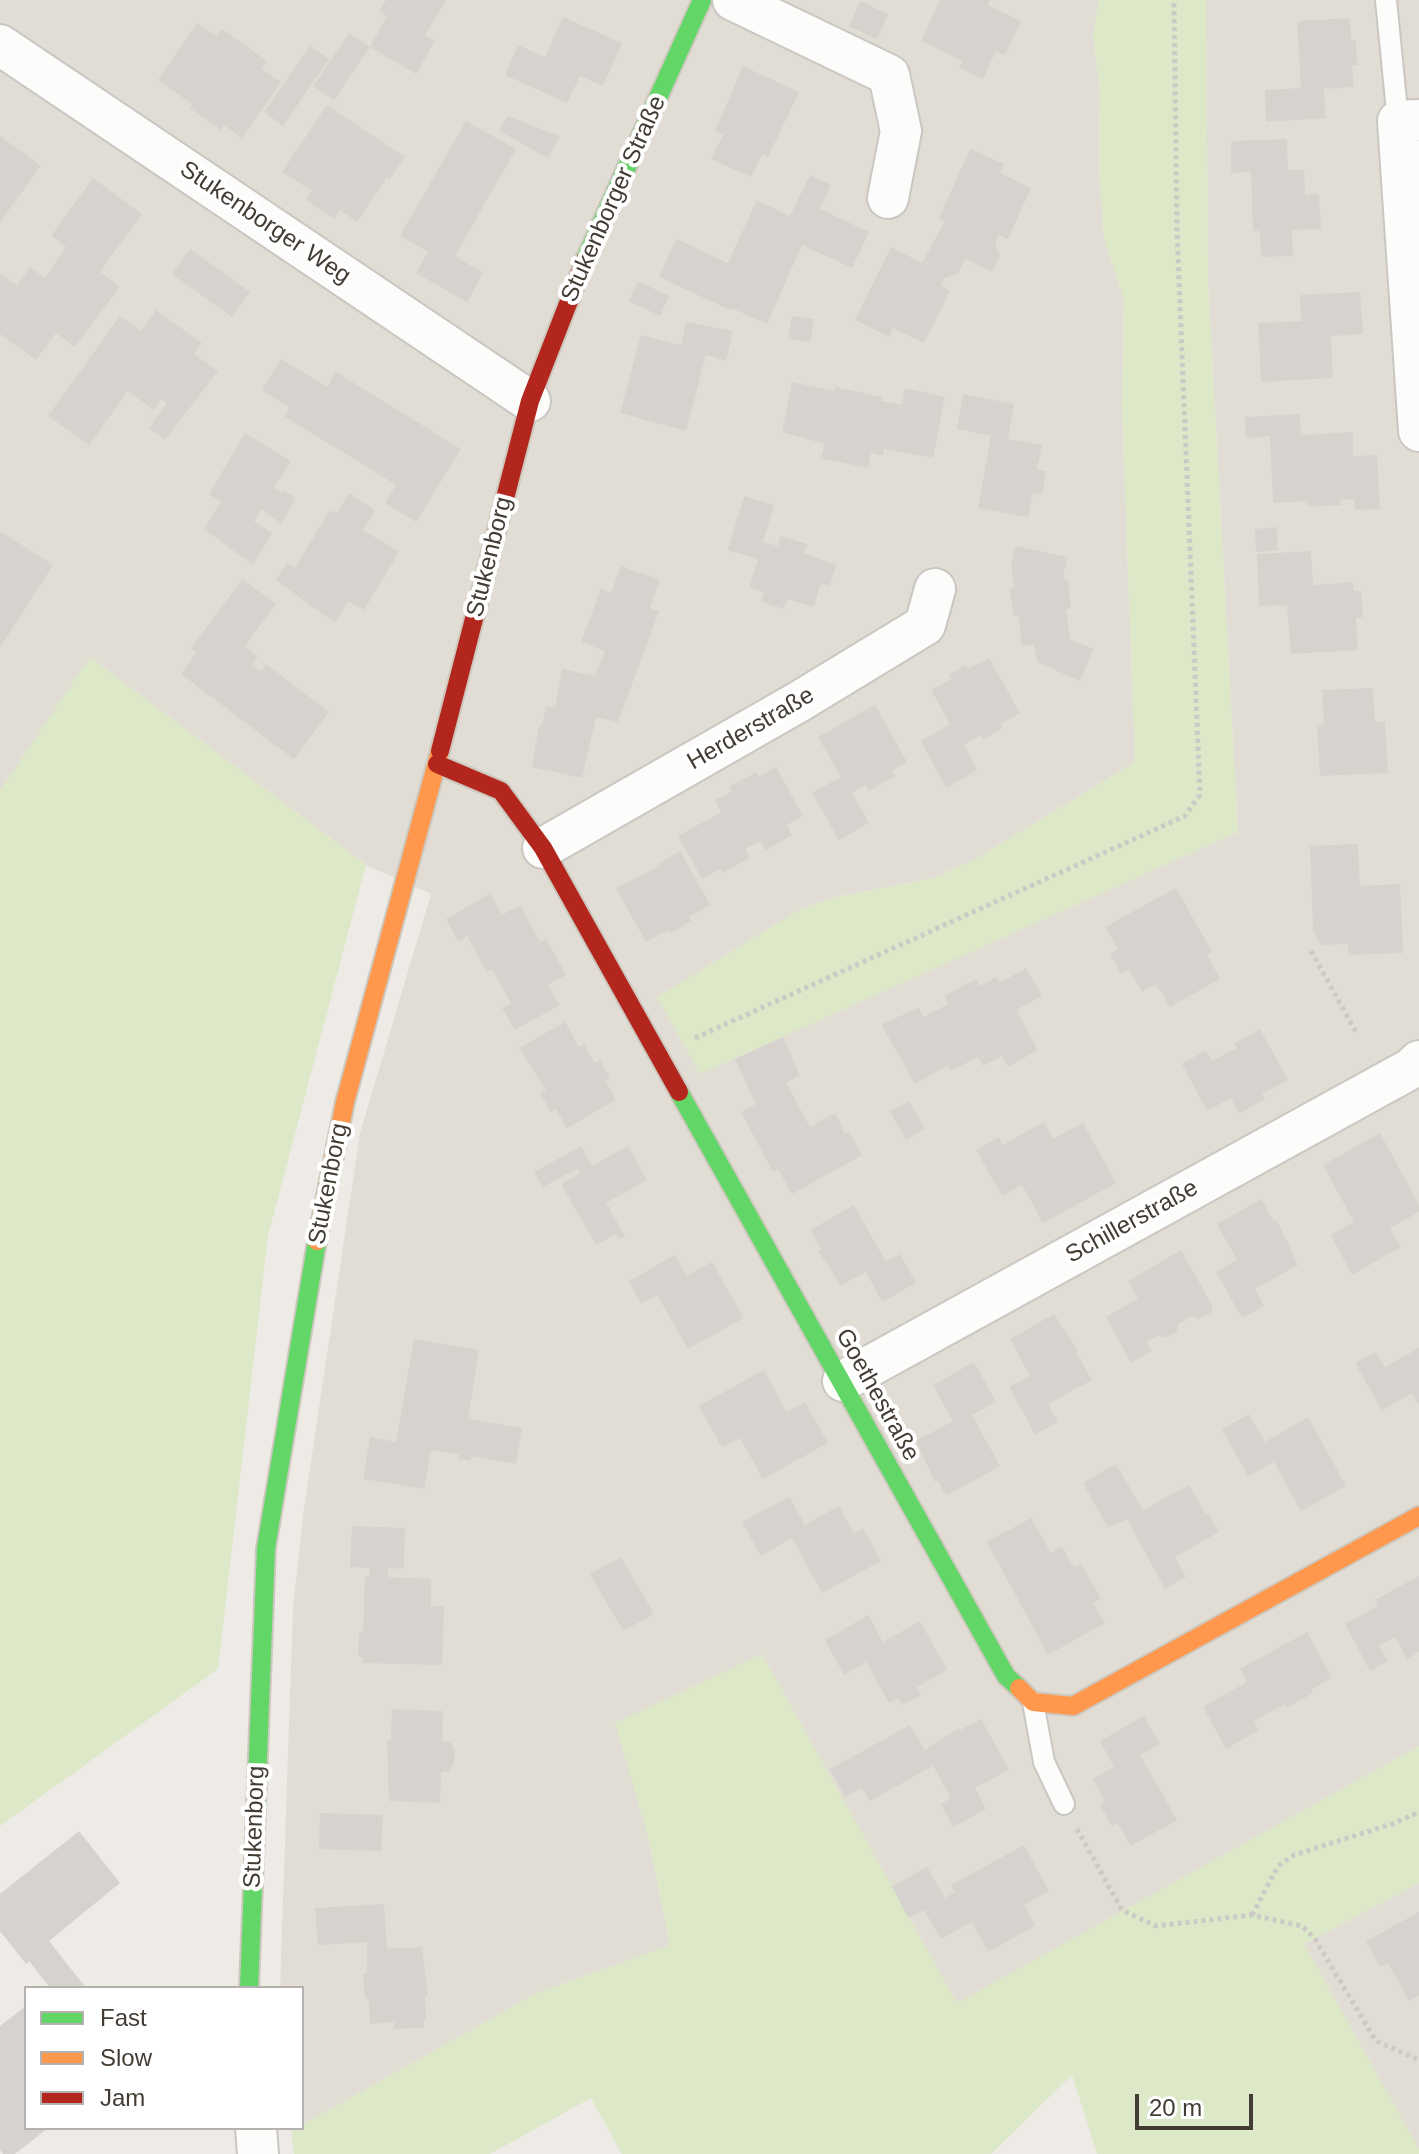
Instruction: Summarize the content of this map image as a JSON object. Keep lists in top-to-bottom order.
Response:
{
  "streets": {
    "street": [
      "Stukenborger Straße",
      "Stukenborger Weg",
      "Stukenborg",
      "Herderstraße",
      "Schillerstraße",
      "Goethestraße"
    ]
  },
  "crossings": [
    ["Stukenborger Straße", "Stukenborger Weg"],
    ["Stukenborger Straße", "Stukenborg"],
    ["Stukenborger Weg", "Stukenborg"],
    ["Stukenborg", "Goethestraße"],
    ["Herderstraße", "Goethestraße"],
    ["Schillerstraße", "Goethestraße"]
  ],
  "legend": ["Fast", "Slow", "Jam"],
  "scale_bar": "20 m"
}
